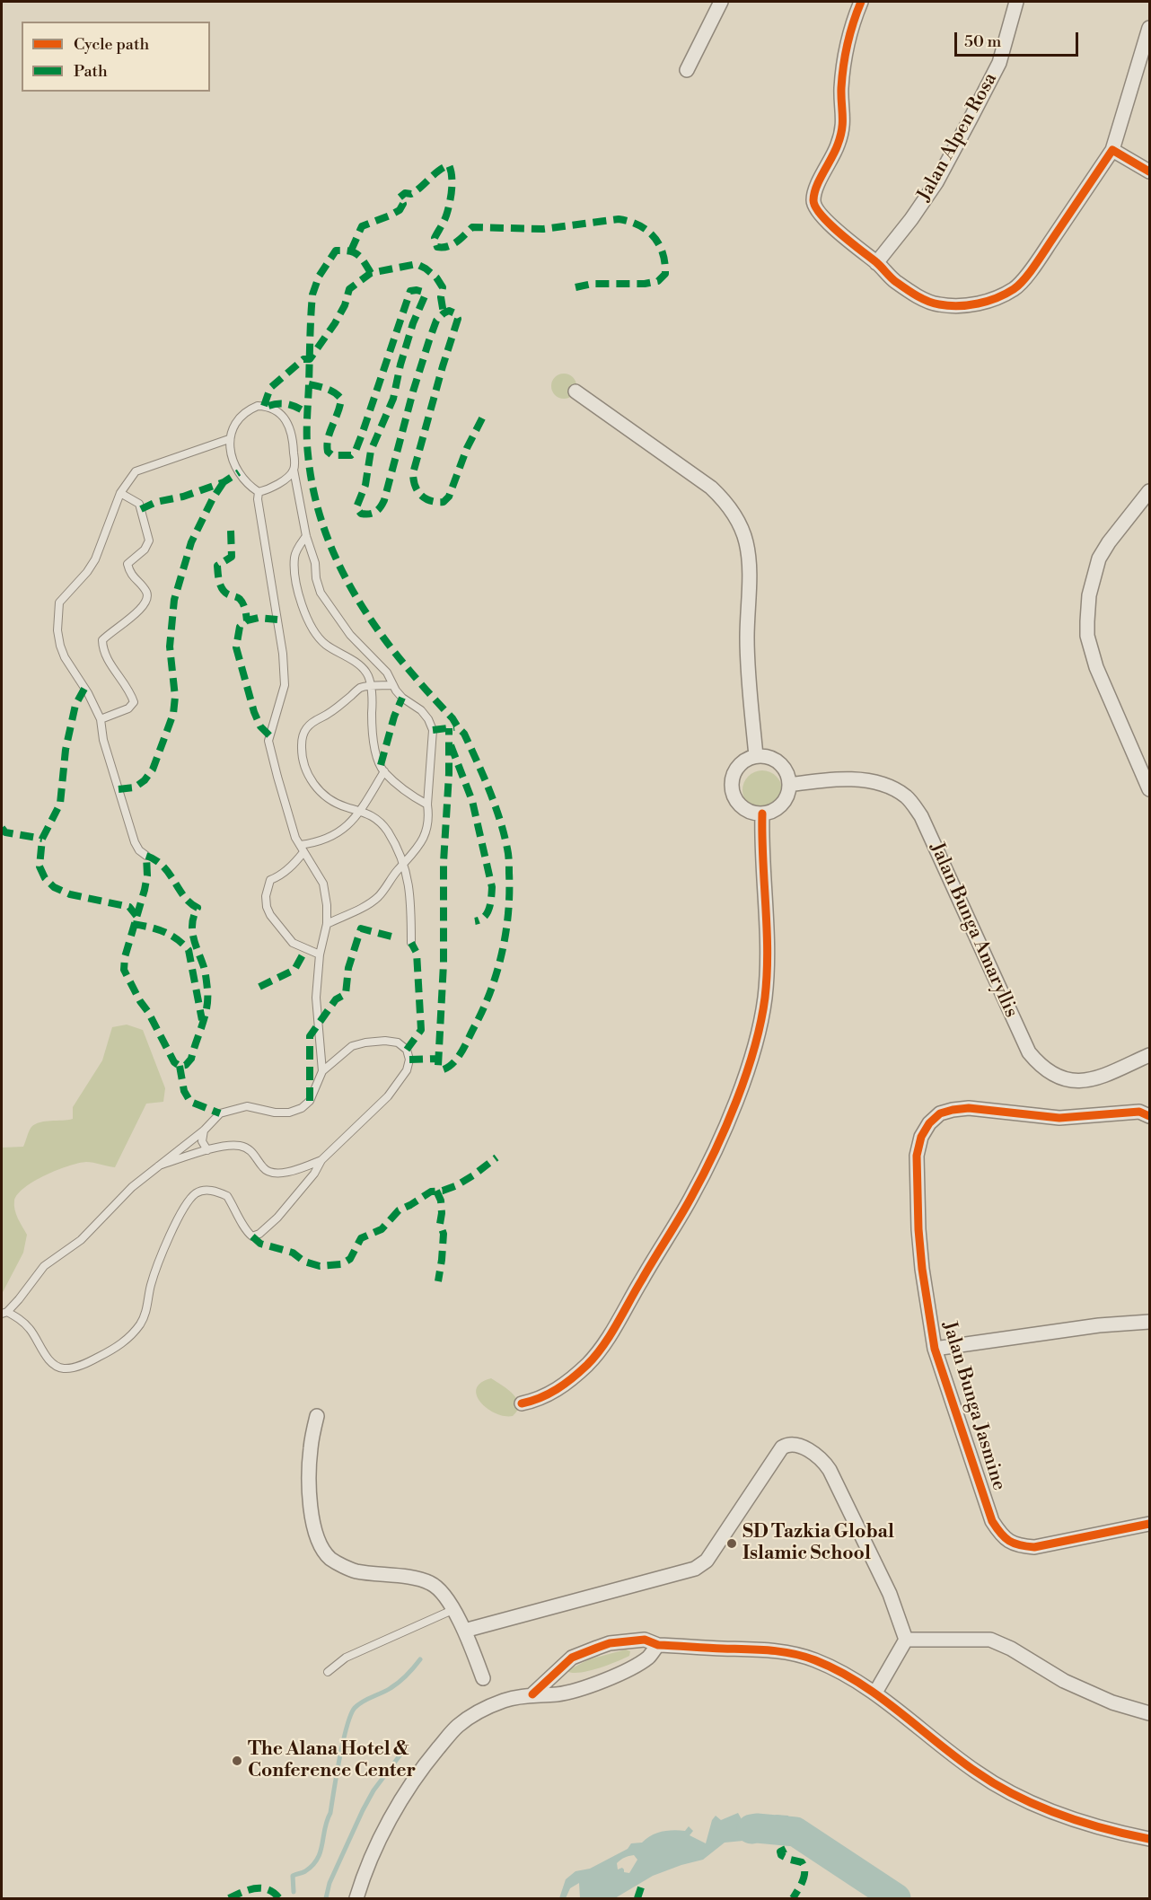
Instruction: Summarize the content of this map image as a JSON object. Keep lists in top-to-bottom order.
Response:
{
  "streets": {
    "street": ["Jalan Alpen Rosa", "Jalan Bunga Amaryllis", "Jalan Bunga Jasmine"]
  },
  "places": ["SD Tazkia Global Islamic School", "The Alana Hotel & Conference Center"],
  "legend": ["Cycle path", "Path"],
  "scale_bar": "50 m"
}
